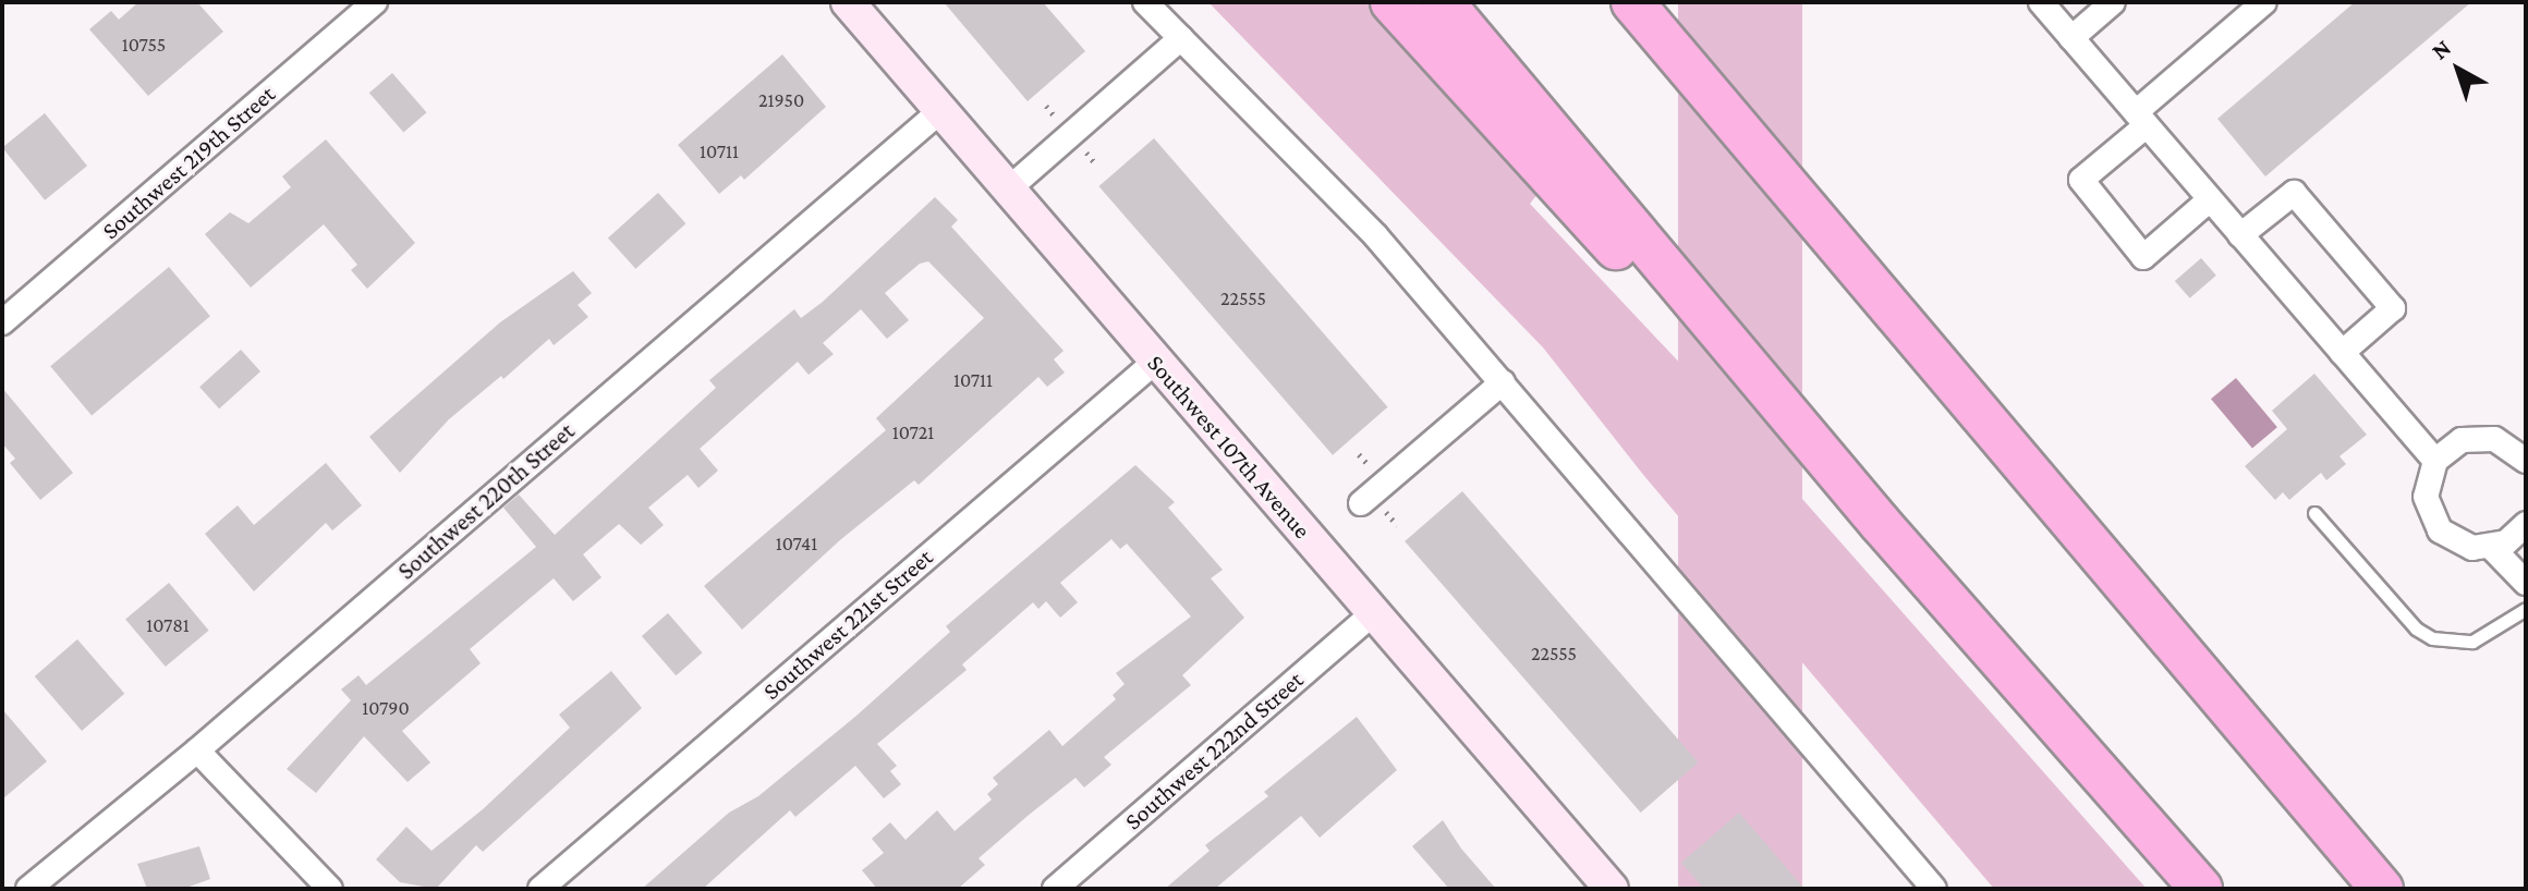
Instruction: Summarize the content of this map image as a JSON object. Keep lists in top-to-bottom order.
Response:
{
  "streets": {
    "street": [
      "Southwest 219th Street",
      "Southwest 107th Avenue",
      "Southwest 220th Street",
      "Southwest 221st Street",
      "Southwest 222nd Street"
    ]
  },
  "crossings": [
    ["Southwest 107th Avenue", "Southwest 220th Street"],
    ["Southwest 107th Avenue", "Southwest 221st Street"],
    ["Southwest 107th Avenue", "Southwest 222nd Street"]
  ],
  "house_numbers": [
    "10755",
    "21950",
    "10711",
    "22555",
    "10711",
    "10721",
    "10741",
    "10781",
    "22555",
    "10790"
  ],
  "north": "top left"
}
